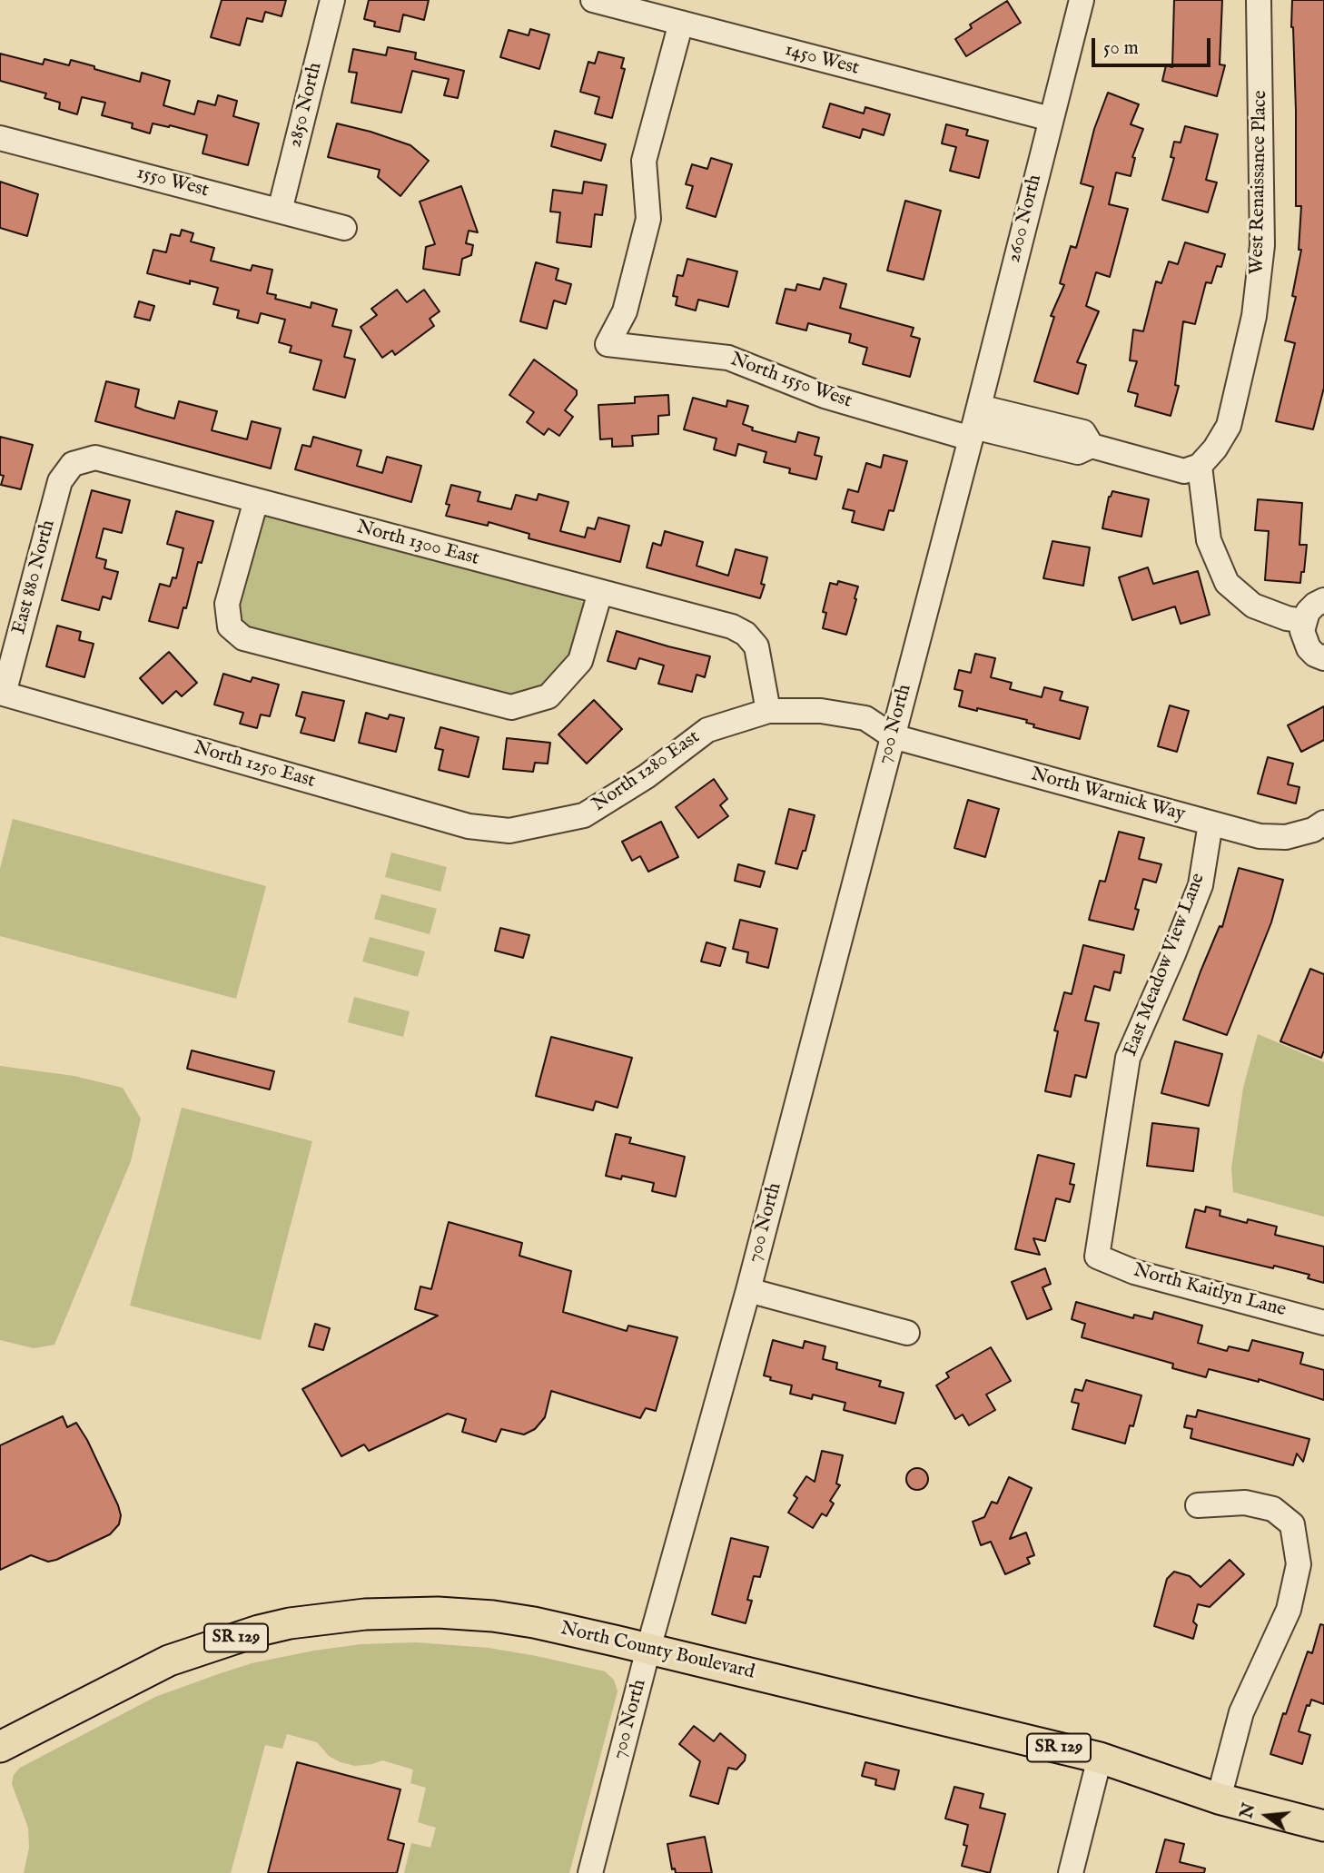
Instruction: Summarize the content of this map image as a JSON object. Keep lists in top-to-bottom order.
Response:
{
  "streets": {
    "main road": ["SR 129", "North County Boulevard"],
    "street": [
      "1450 West",
      "2850 North",
      "1550 West",
      "West Renaissance Place",
      "2600 North",
      "North 1550 West",
      "North 1300 East",
      "East 880 North",
      "700 North",
      "North 1250 East",
      "North 1280 East",
      "North Warnick Way",
      "East Meadow View Lane",
      "North Kaitlyn Lane"
    ]
  },
  "crossings": [
    ["1450 West", "2600 North"],
    ["1450 West", "North 1550 West"],
    ["2850 North", "1550 West"],
    ["West Renaissance Place", "North 1550 West"],
    ["2600 North", "North 1550 West"],
    ["2600 North", "700 North"],
    ["North 1300 East", "East 880 North"],
    ["North 1300 East", "North 1280 East"],
    ["East 880 North", "North 1250 East"],
    ["700 North", "North 1280 East"],
    ["700 North", "North Warnick Way"],
    ["700 North", "North County Boulevard"],
    ["North 1250 East", "North 1280 East"],
    ["North 1280 East", "North Warnick Way"],
    ["North Warnick Way", "East Meadow View Lane"],
    ["East Meadow View Lane", "North Kaitlyn Lane"]
  ],
  "scale_bar": "50 m",
  "north": "left"
}
